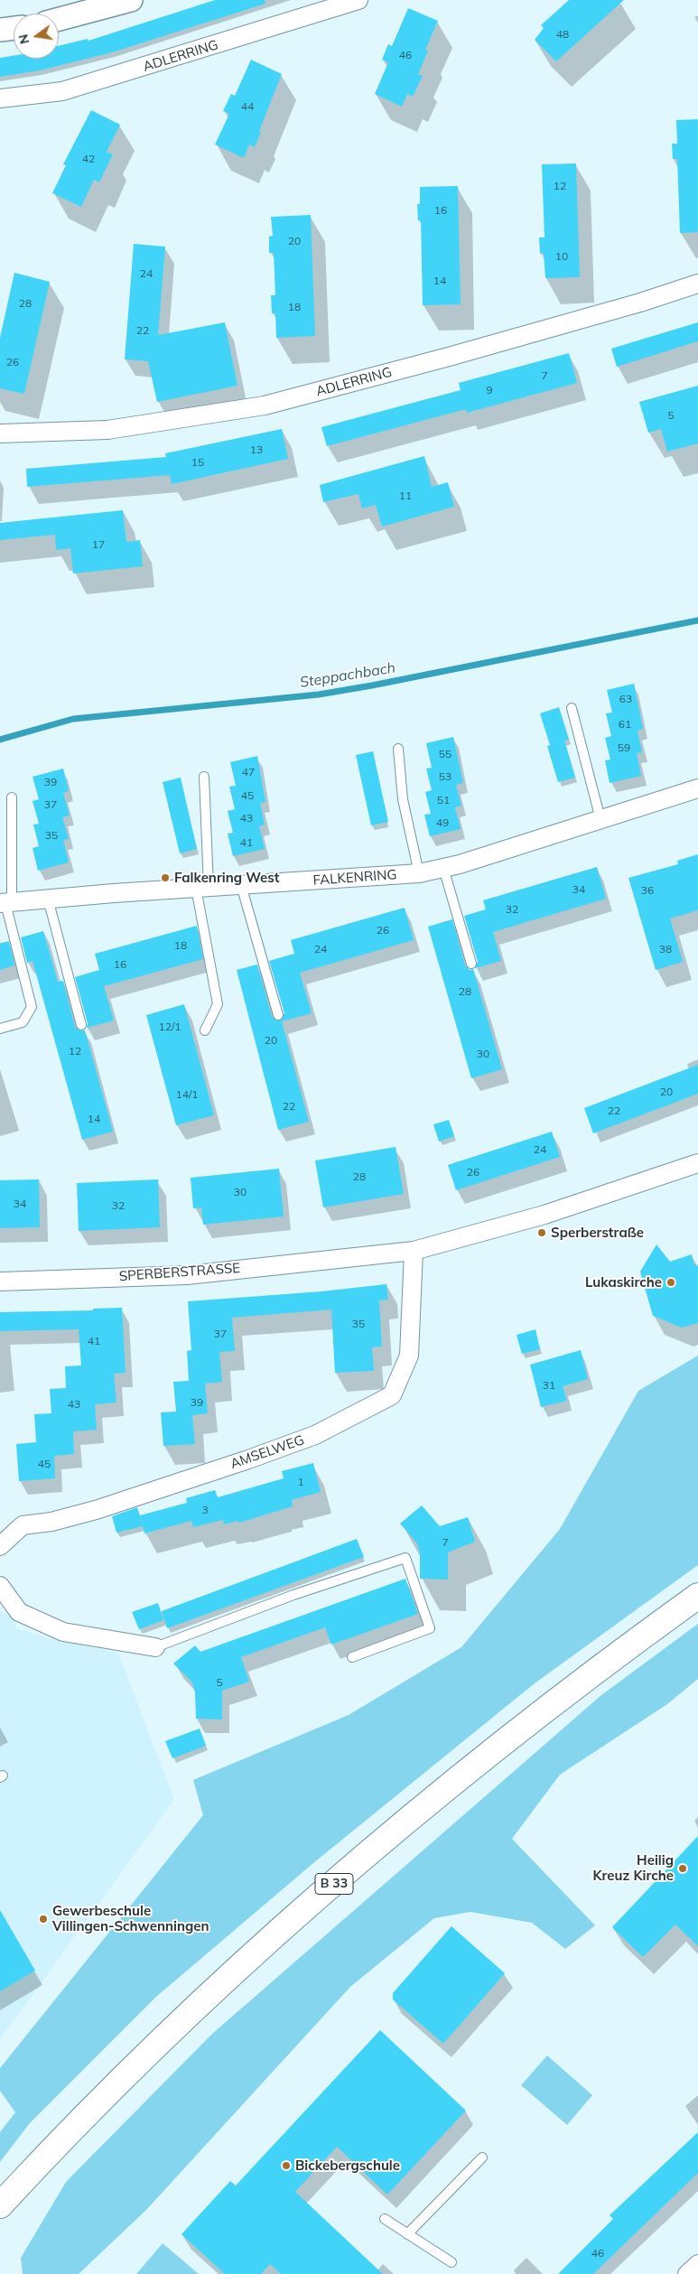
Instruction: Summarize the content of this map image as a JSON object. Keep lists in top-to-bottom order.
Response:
{
  "streets": {
    "main road": ["B 33"],
    "street": [
      "ADLERRING",
      "FALKENRING",
      "SPERBERSTRASSE",
      "AMSELWEG"
    ]
  },
  "crossings": [
    ["SPERBERSTRASSE", "AMSELWEG"]
  ],
  "water": ["Steppachbach"],
  "places": [
    "Falkenring West",
    "Sperberstraße",
    "Lukaskirche",
    "Heilig Kreuz Kirche",
    "Gewerbeschule Villingen-Schwenningen",
    "Bickebergschule"
  ],
  "house_numbers": [
    "48",
    "46",
    "44",
    "42",
    "12",
    "16",
    "20",
    "10",
    "24",
    "14",
    "28",
    "18",
    "22",
    "26",
    "7",
    "9",
    "5",
    "13",
    "15",
    "11",
    "17",
    "63",
    "61",
    "59",
    "55",
    "47",
    "53",
    "39",
    "45",
    "51",
    "37",
    "43",
    "49",
    "35",
    "41",
    "34",
    "36",
    "32",
    "26",
    "18",
    "24",
    "38",
    "16",
    "28",
    "12/1",
    "20",
    "12",
    "30",
    "20",
    "14/1",
    "22",
    "22",
    "14",
    "24",
    "26",
    "28",
    "30",
    "34",
    "32",
    "35",
    "37",
    "41",
    "31",
    "39",
    "43",
    "45",
    "1",
    "3",
    "7",
    "5",
    "46"
  ],
  "north": "left"
}
